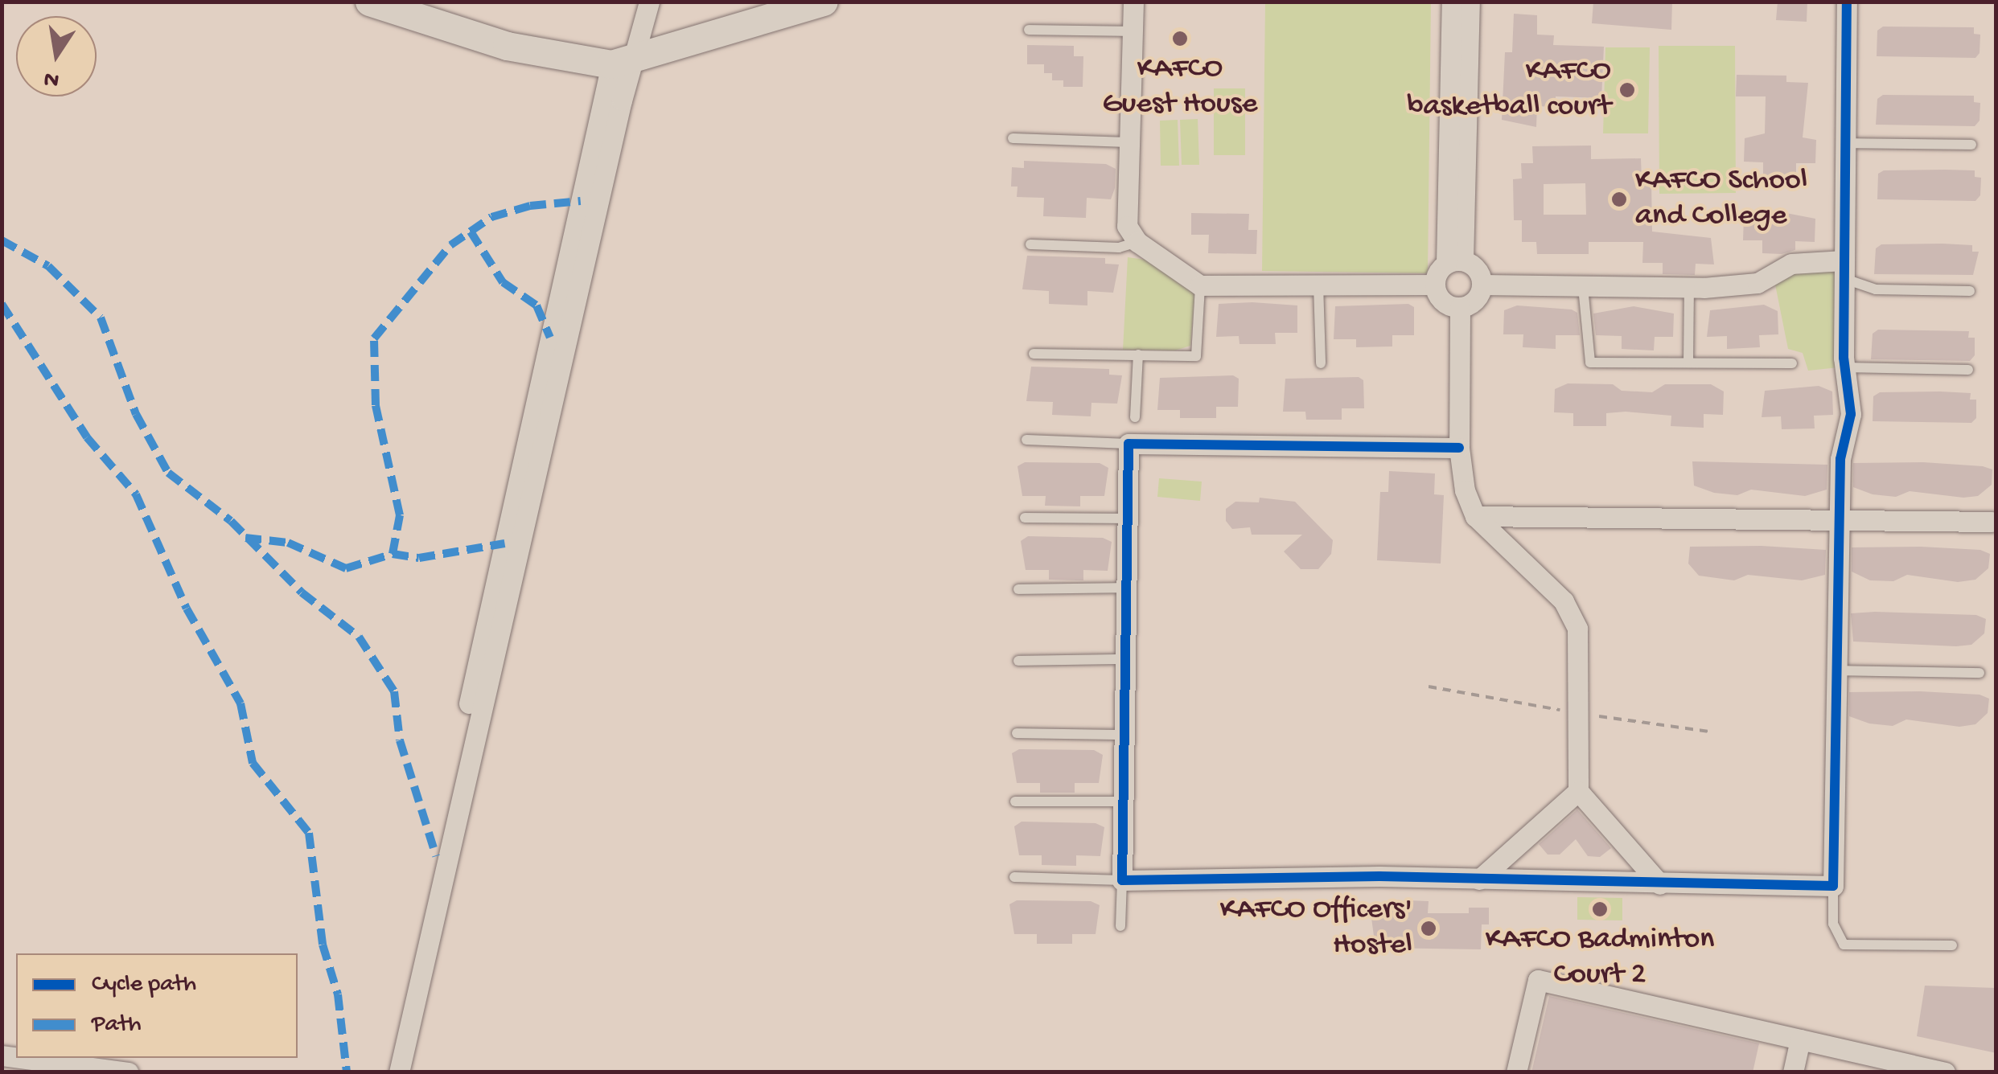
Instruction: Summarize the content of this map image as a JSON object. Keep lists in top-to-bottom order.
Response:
{
  "places": [
    "KAFCO Guest House",
    "KAFCO basketball court",
    "KAFCO School and College",
    "KAFCO Badminton Court 2",
    "KAFCO Officers' Hostel"
  ],
  "legend": ["Cycle path", "Path"],
  "north": "bottom"
}
